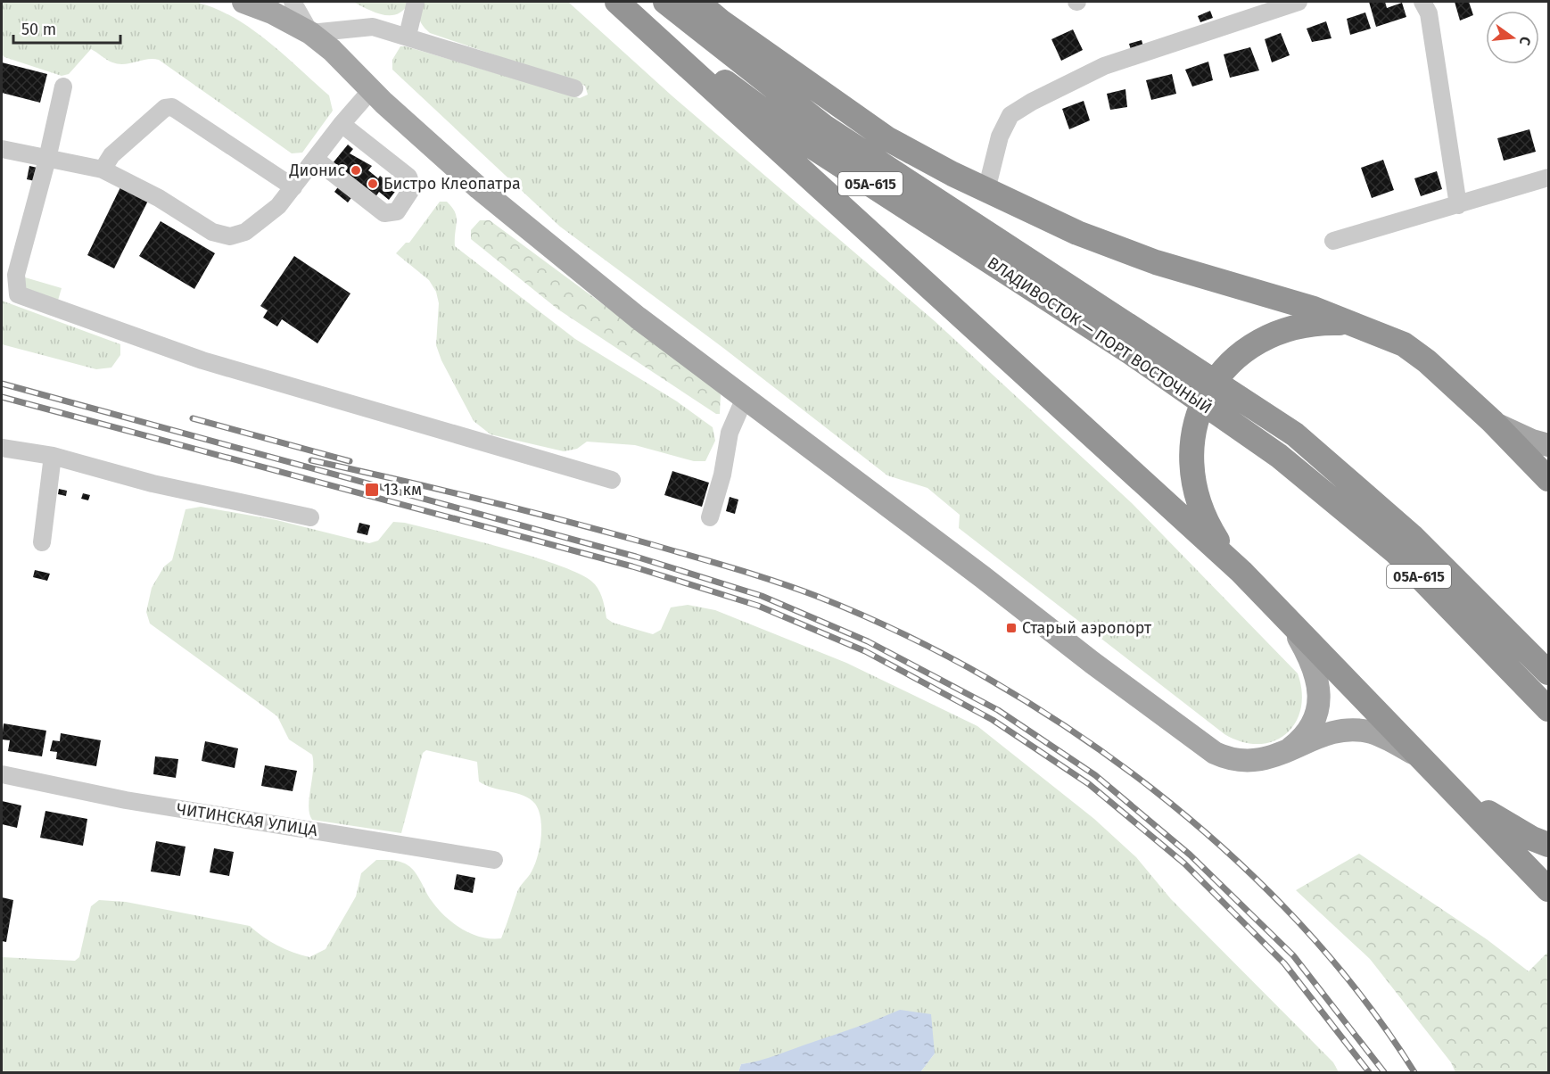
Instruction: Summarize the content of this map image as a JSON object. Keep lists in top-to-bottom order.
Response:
{
  "streets": {
    "highway": ["05А-615", "ВЛАДИВОСТОК — ПОРТ ВОСТОЧНЫЙ"],
    "street": ["ЧИТИНСКАЯ УЛИЦА"]
  },
  "places": {
    "other": ["Дионис", "Бистро Клеопатра"],
    "transit": ["13 км", "Старый аэропорт"]
  },
  "scale_bar": "50 m",
  "north": "right"
}
